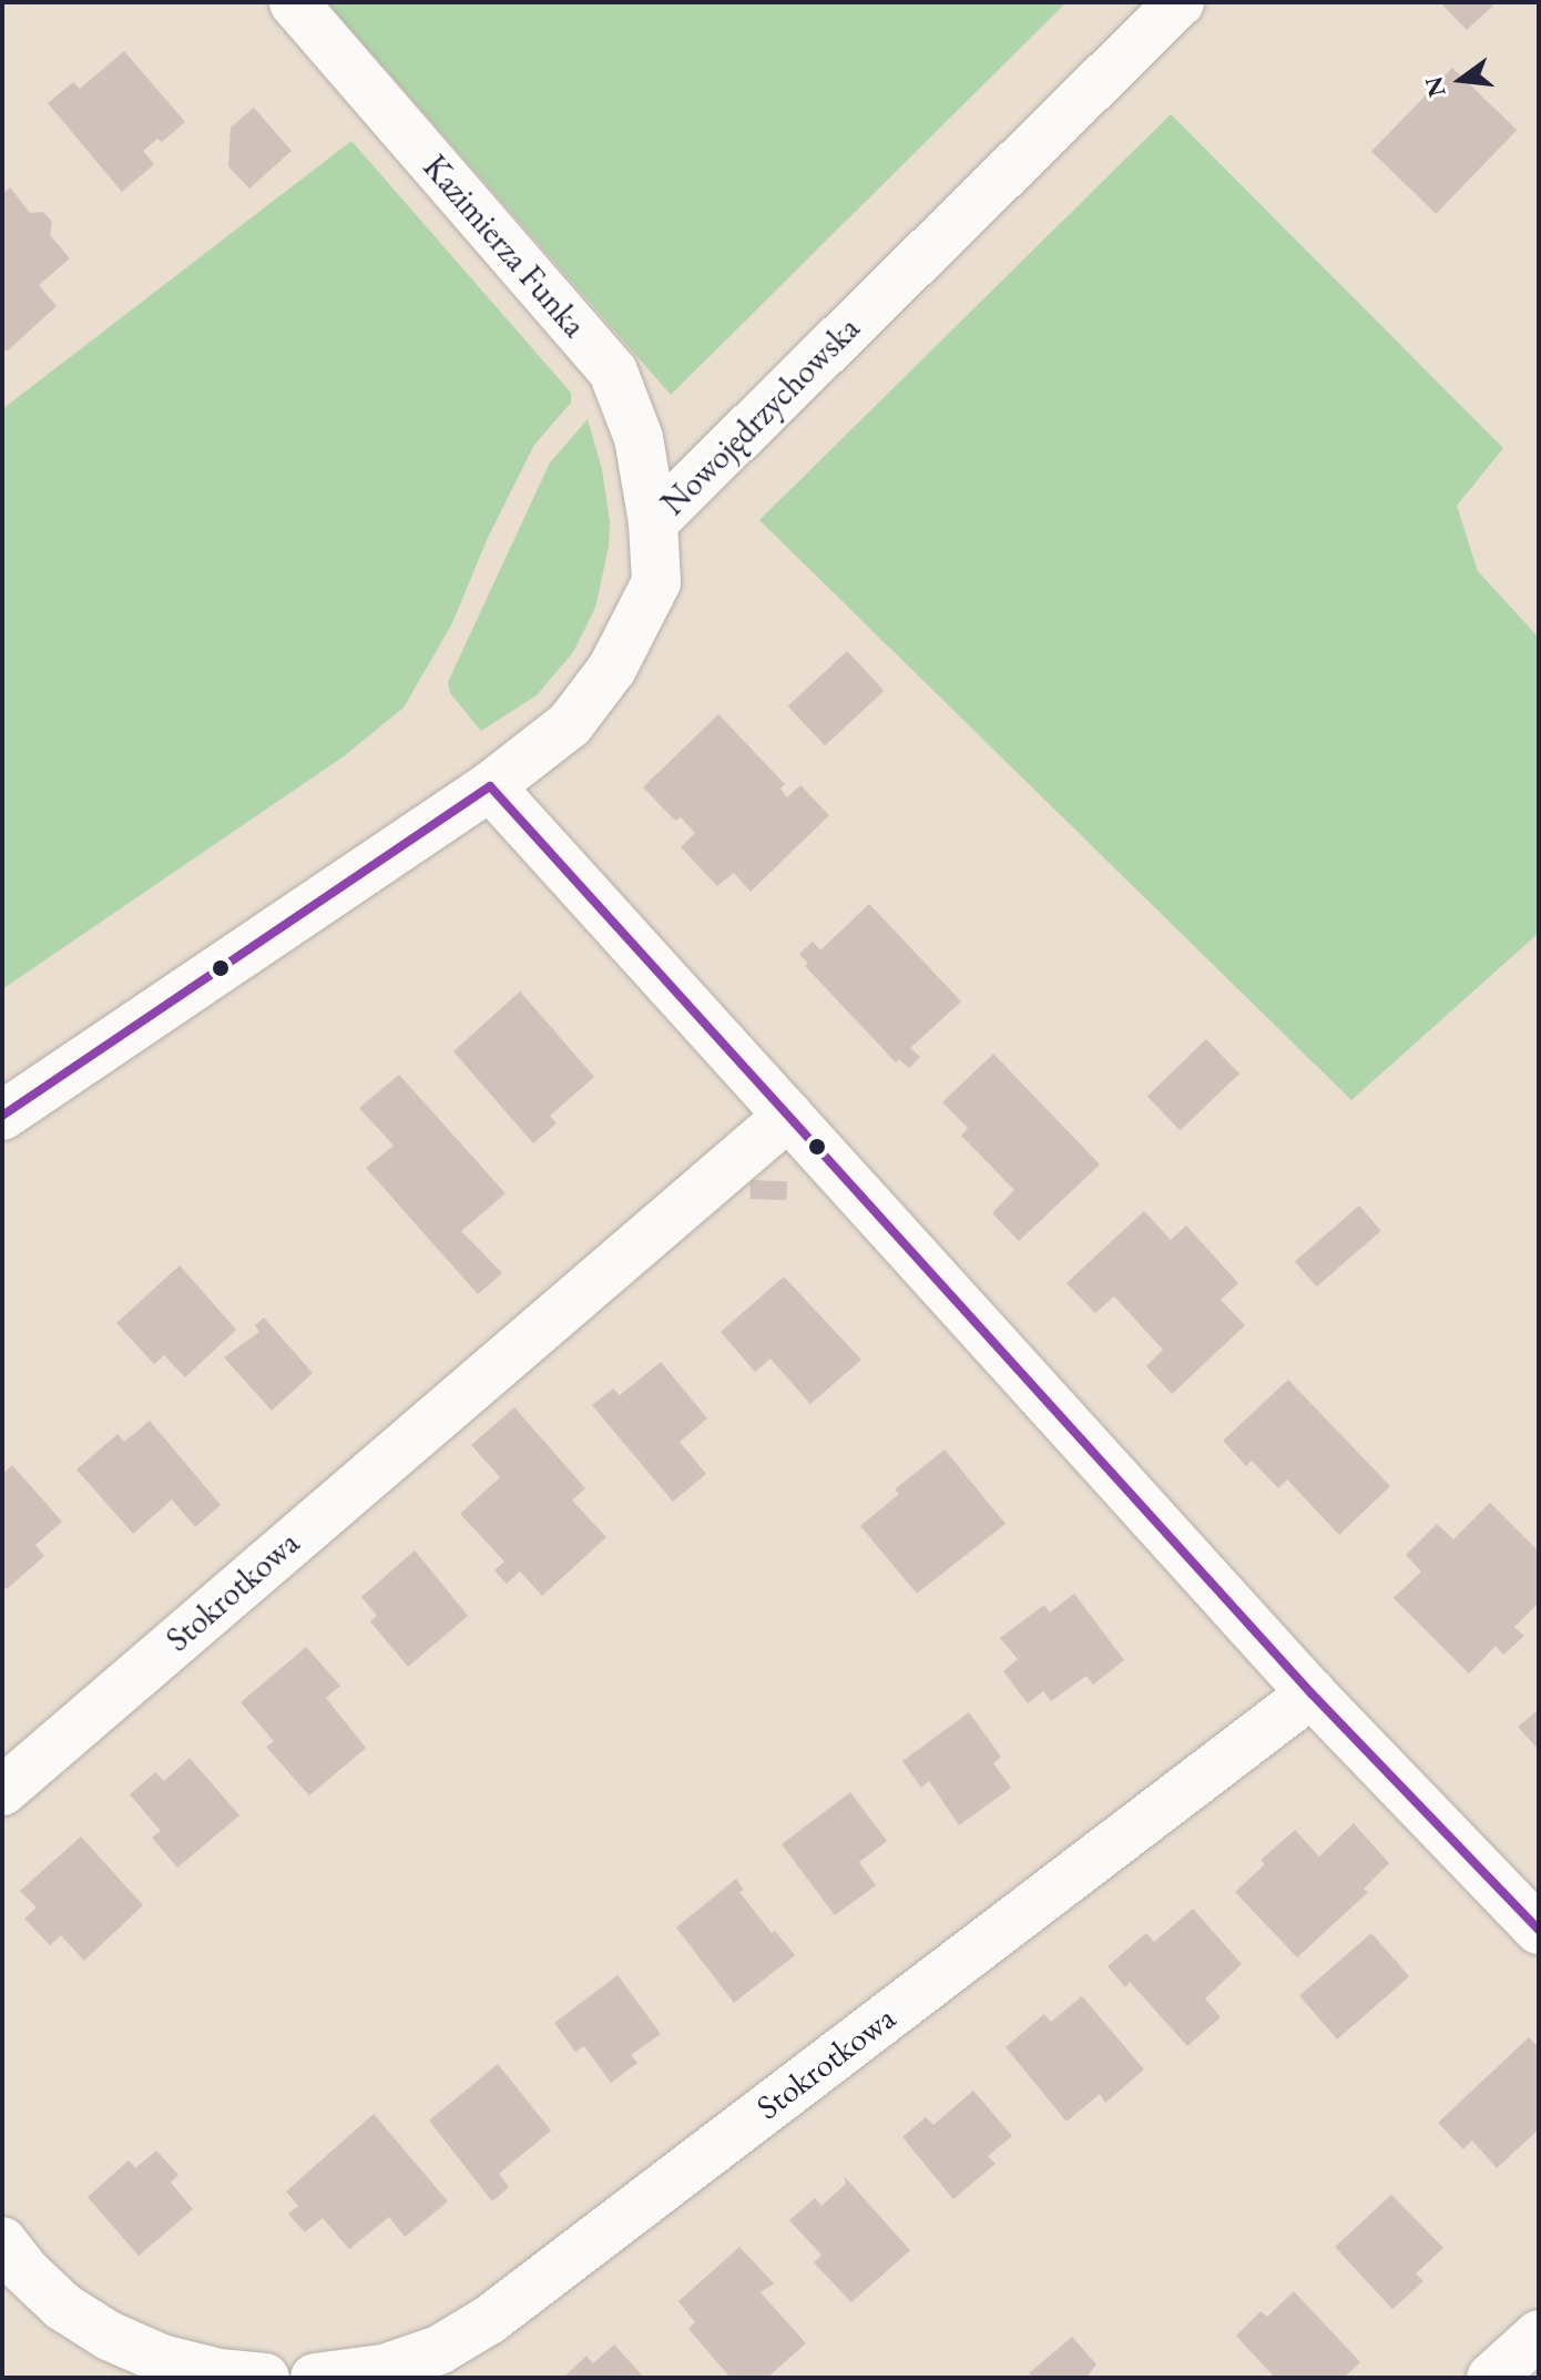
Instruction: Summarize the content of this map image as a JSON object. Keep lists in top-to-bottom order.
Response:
{
  "streets": {
    "street": ["Kazimierza Funka", "Nowojędrzychowska", "Stokrotkowa"]
  },
  "crossings": [
    ["Kazimierza Funka", "Nowojędrzychowska"]
  ],
  "north": "left"
}
